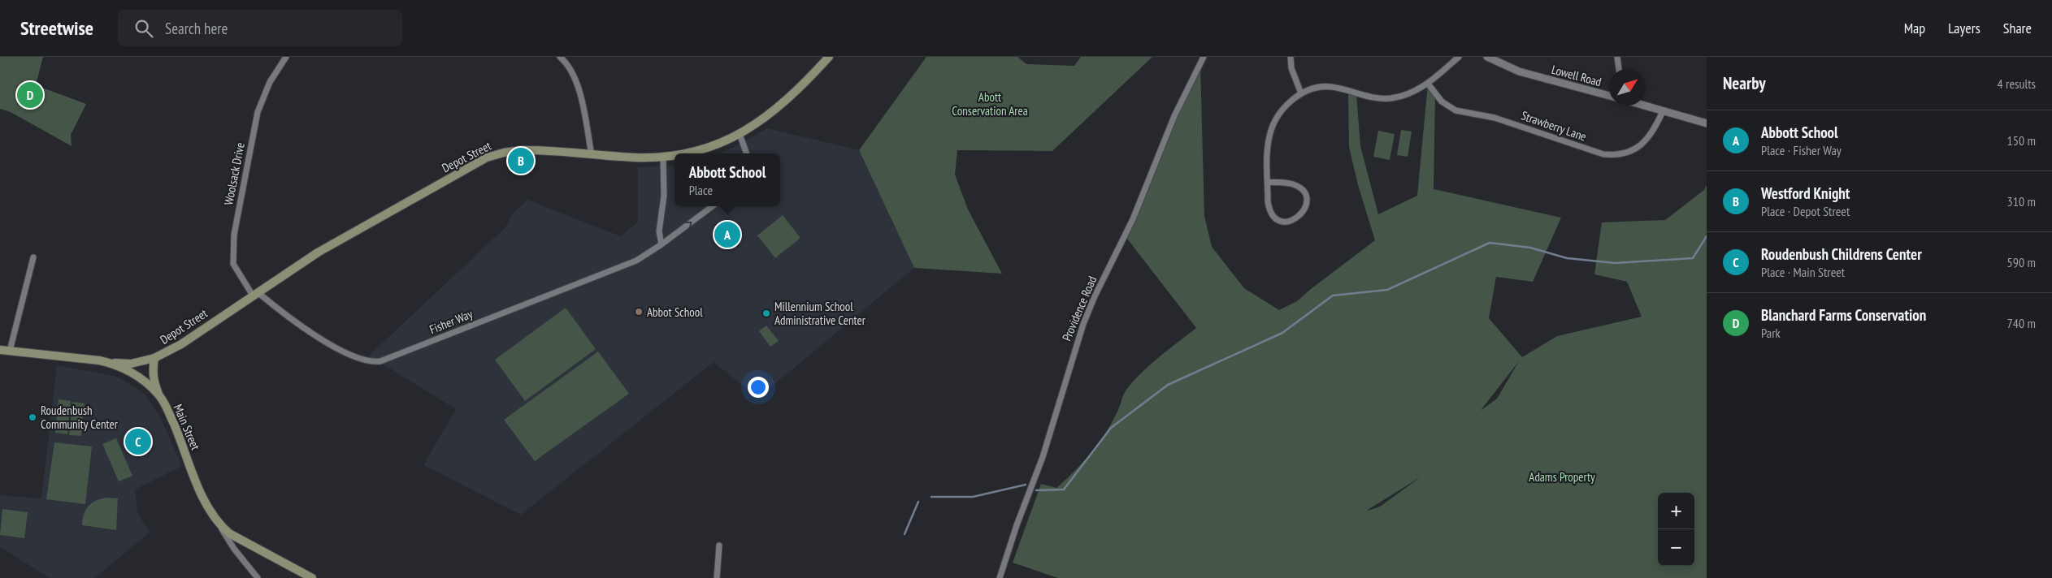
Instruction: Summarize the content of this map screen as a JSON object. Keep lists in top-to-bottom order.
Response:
{
  "streets": {
    "main road": ["Depot Street", "Main Street"],
    "street": [
      "Lowell Road",
      "Strawberry Lane",
      "Woolsack Drive",
      "Providence Road",
      "Fisher Way"
    ]
  },
  "crossings": [
    ["Depot Street", "Woolsack Drive"],
    ["Depot Street", "Fisher Way"],
    ["Depot Street", "Main Street"],
    ["Woolsack Drive", "Fisher Way"]
  ],
  "parks": ["Abott Conservation Area", "Adams Property"],
  "places": ["Abbot School", "Millennium School Administrative Center", "Roudenbush Community Center"],
  "north": "top right",
  "page": {
    "header": "Streetwise",
    "search": "Search here",
    "nav": ["Map", "Layers", "Share"],
    "heading": ["Nearby", "4 results"],
    "pins": [
      "D",
      "B",
      "A",
      "C"
    ],
    "list": [
      {
        "mark": "A",
        "name": "Abbott School",
        "note": "Place · Fisher Way",
        "value": "150 m"
      },
      {
        "mark": "B",
        "name": "Westford Knight",
        "note": "Place · Depot Street",
        "value": "310 m"
      },
      {
        "mark": "C",
        "name": "Roudenbush Childrens Center",
        "note": "Place · Main Street",
        "value": "590 m"
      },
      {
        "mark": "D",
        "name": "Blanchard Farms Conservation",
        "note": "Park",
        "value": "740 m"
      }
    ],
    "popup": ["Abbott School", "Place"],
    "map_buttons": ["+", "−"]
  }
}
